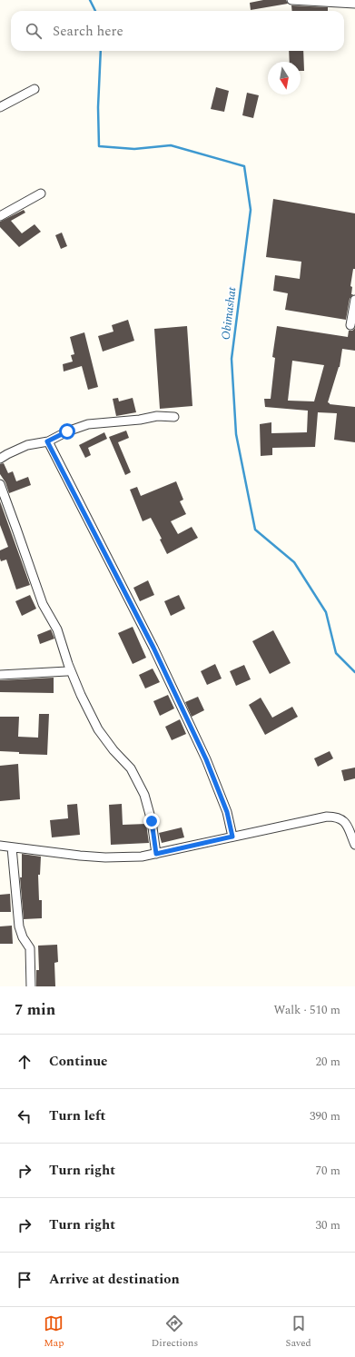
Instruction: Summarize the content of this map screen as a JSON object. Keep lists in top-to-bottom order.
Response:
{
  "water": ["Obimashat"],
  "north": "bottom",
  "page": {
    "search": "Search here",
    "heading": ["7 min", "Walk · 510 m"],
    "list": [
      ["Continue", "20 m"],
      ["Turn left", "390 m"],
      ["Turn right", "70 m"],
      ["Turn right", "30 m"],
      "Arrive at destination"
    ],
    "nav": ["Map", "Directions", "Saved"]
  }
}
